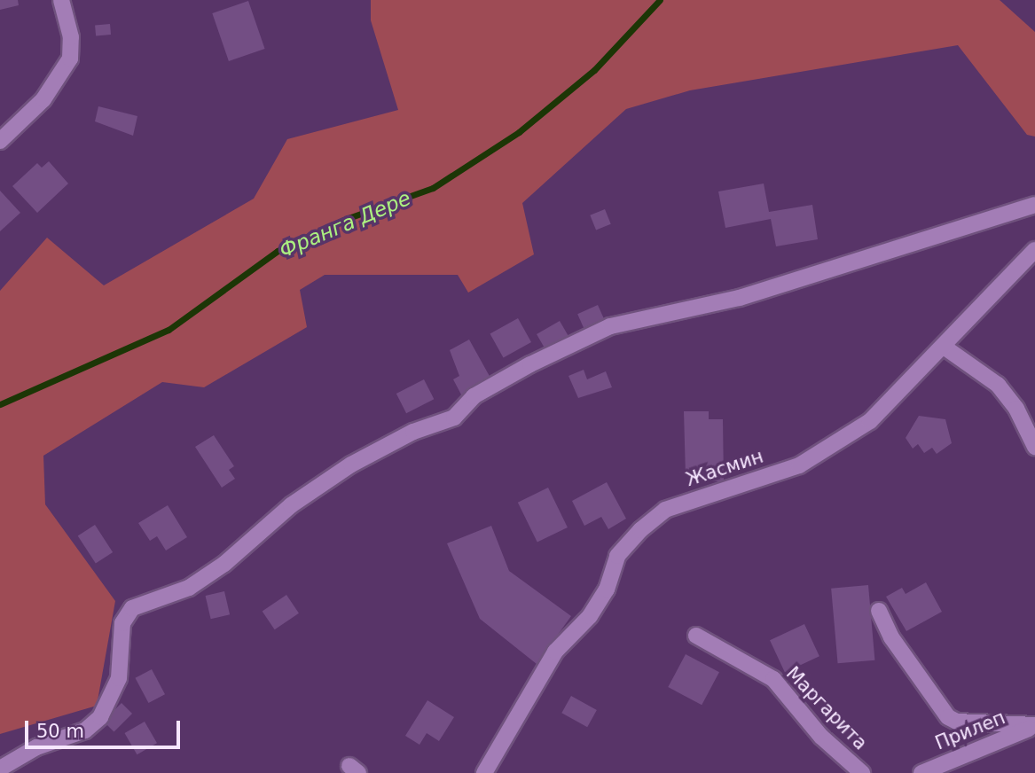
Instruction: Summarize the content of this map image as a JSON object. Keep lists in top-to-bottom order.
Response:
{
  "streets": {
    "street": ["Жасмин", "Маргарита", "Прилеп"]
  },
  "water": ["Франга Дере"],
  "scale_bar": "50 m"
}
